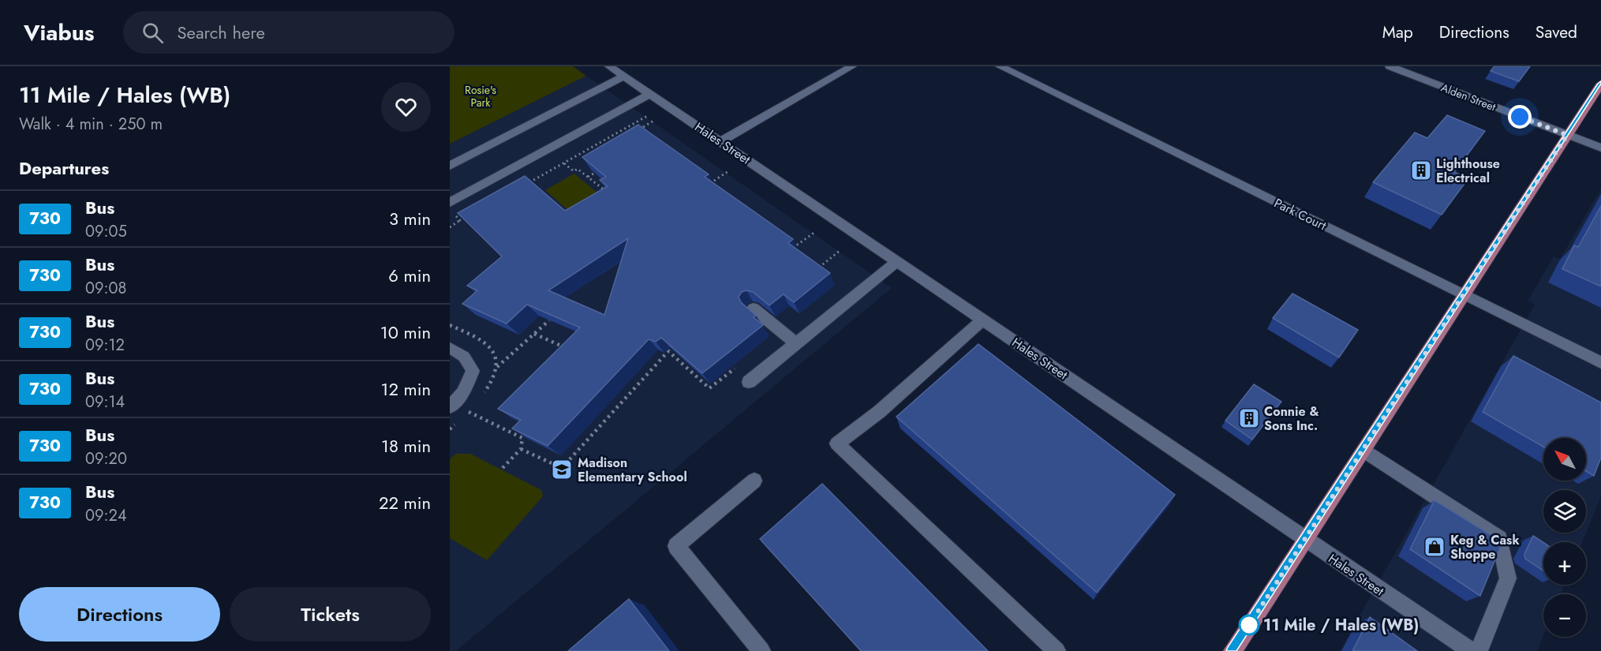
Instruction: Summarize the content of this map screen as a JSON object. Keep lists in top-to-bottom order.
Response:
{
  "streets": {
    "street": ["Alden Street", "Hales Street", "Park Court"]
  },
  "parks": ["Rosie's Park"],
  "places": {
    "building": ["Lighthouse Electrical", "Connie & Sons Inc."],
    "school or university": ["Madison Elementary School"],
    "shop": ["Keg & Cask Shoppe"],
    "other": ["11 Mile / Hales (WB)"]
  },
  "lines": ["bus line 730"],
  "north": "top left",
  "page": {
    "header": "Viabus",
    "search": "Search here",
    "nav": ["Map", "Directions", "Saved"],
    "heading": [
      ["11 Mile / Hales (WB)", "Walk · 4 min · 250 m"],
      "Departures"
    ],
    "list": [
      {
        "mark": "730",
        "name": "Bus",
        "note": "09:05",
        "value": "3 min"
      },
      {
        "mark": "730",
        "name": "Bus",
        "note": "09:08",
        "value": "6 min"
      },
      {
        "mark": "730",
        "name": "Bus",
        "note": "09:12",
        "value": "10 min"
      },
      {
        "mark": "730",
        "name": "Bus",
        "note": "09:14",
        "value": "12 min"
      },
      {
        "mark": "730",
        "name": "Bus",
        "note": "09:20",
        "value": "18 min"
      },
      {
        "mark": "730",
        "name": "Bus",
        "note": "09:24",
        "value": "22 min"
      }
    ],
    "map_buttons": ["+", "−"],
    "buttons": ["Directions", "Tickets"]
  }
}
